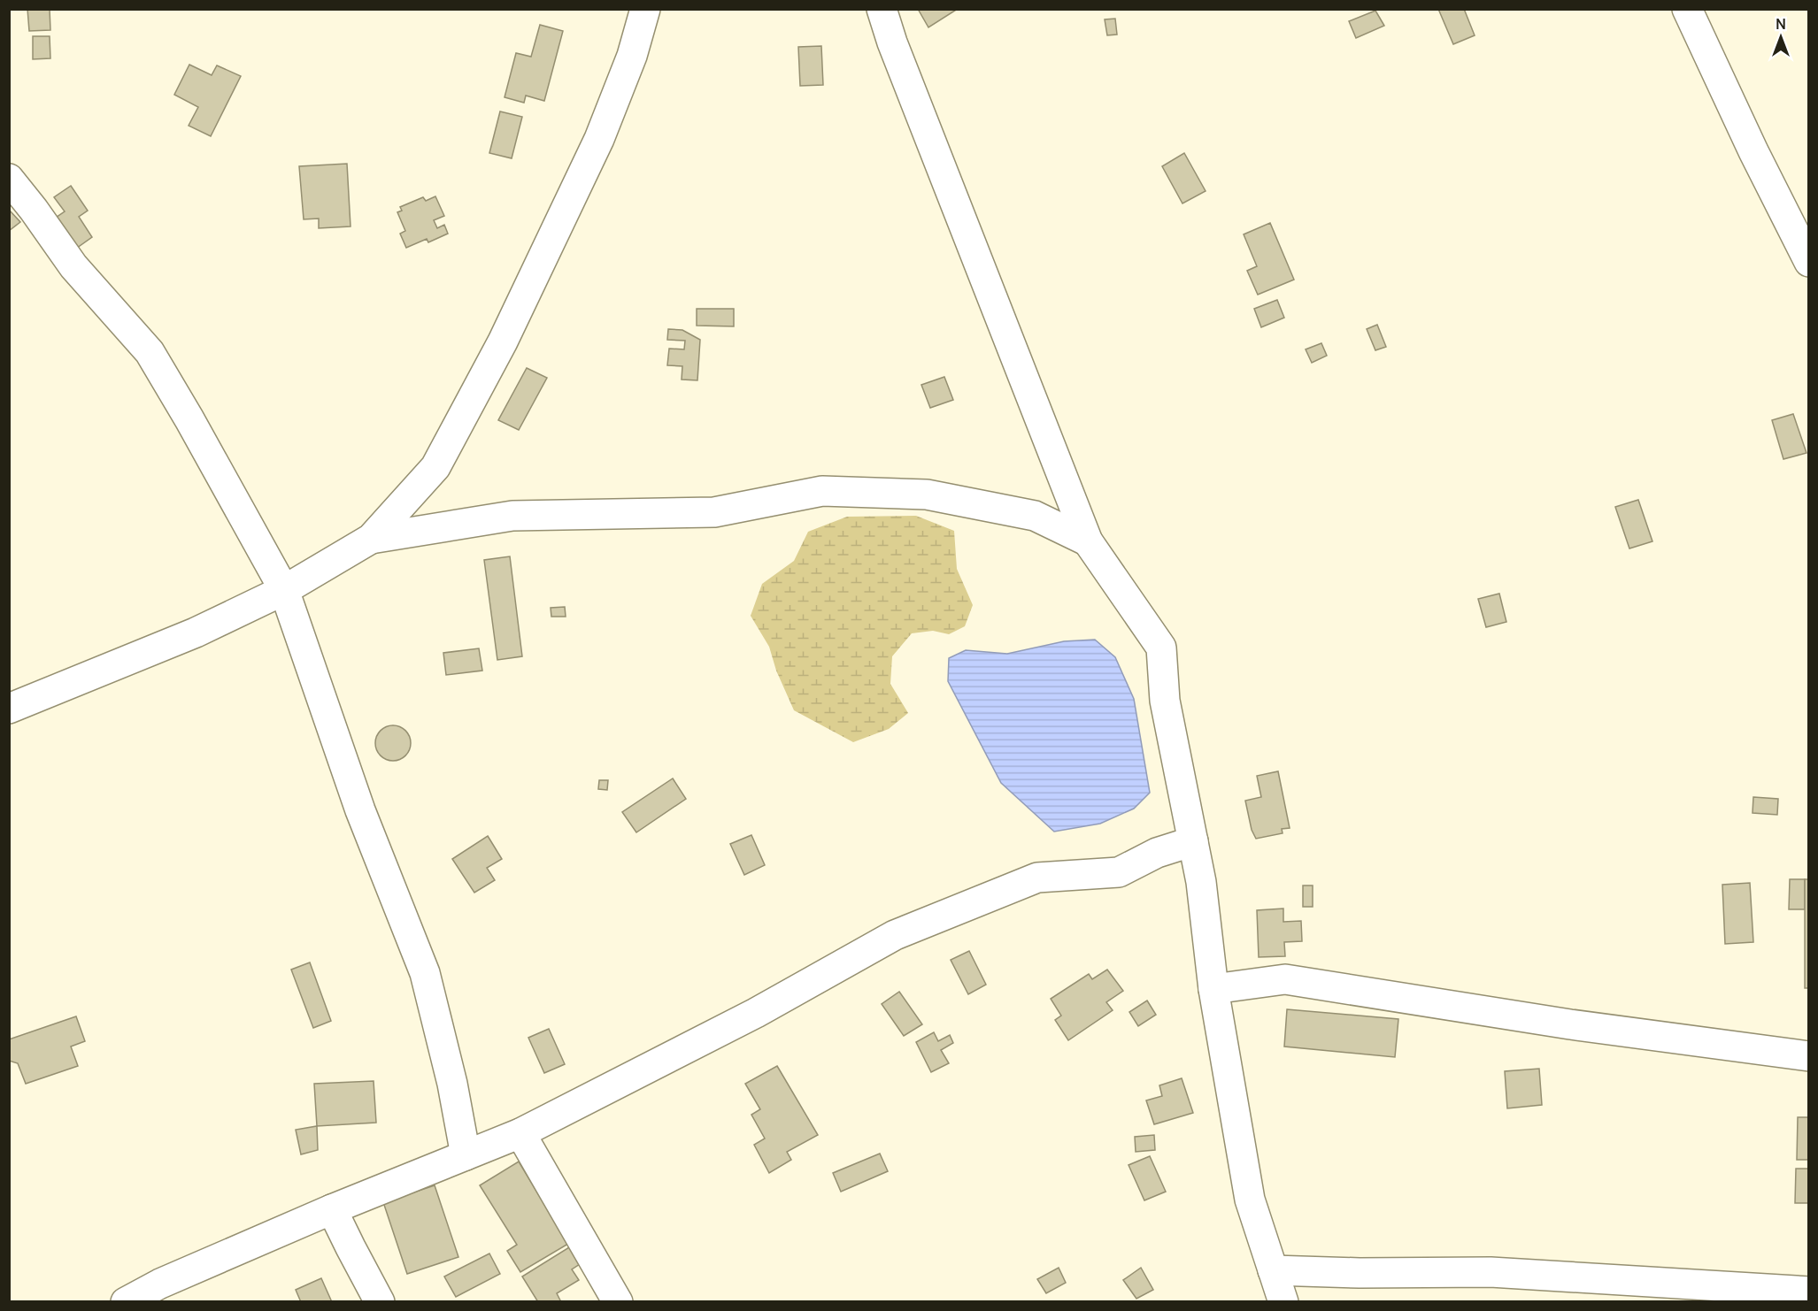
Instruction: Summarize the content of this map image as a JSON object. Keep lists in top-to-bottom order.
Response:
{
  "north": "top"
}
